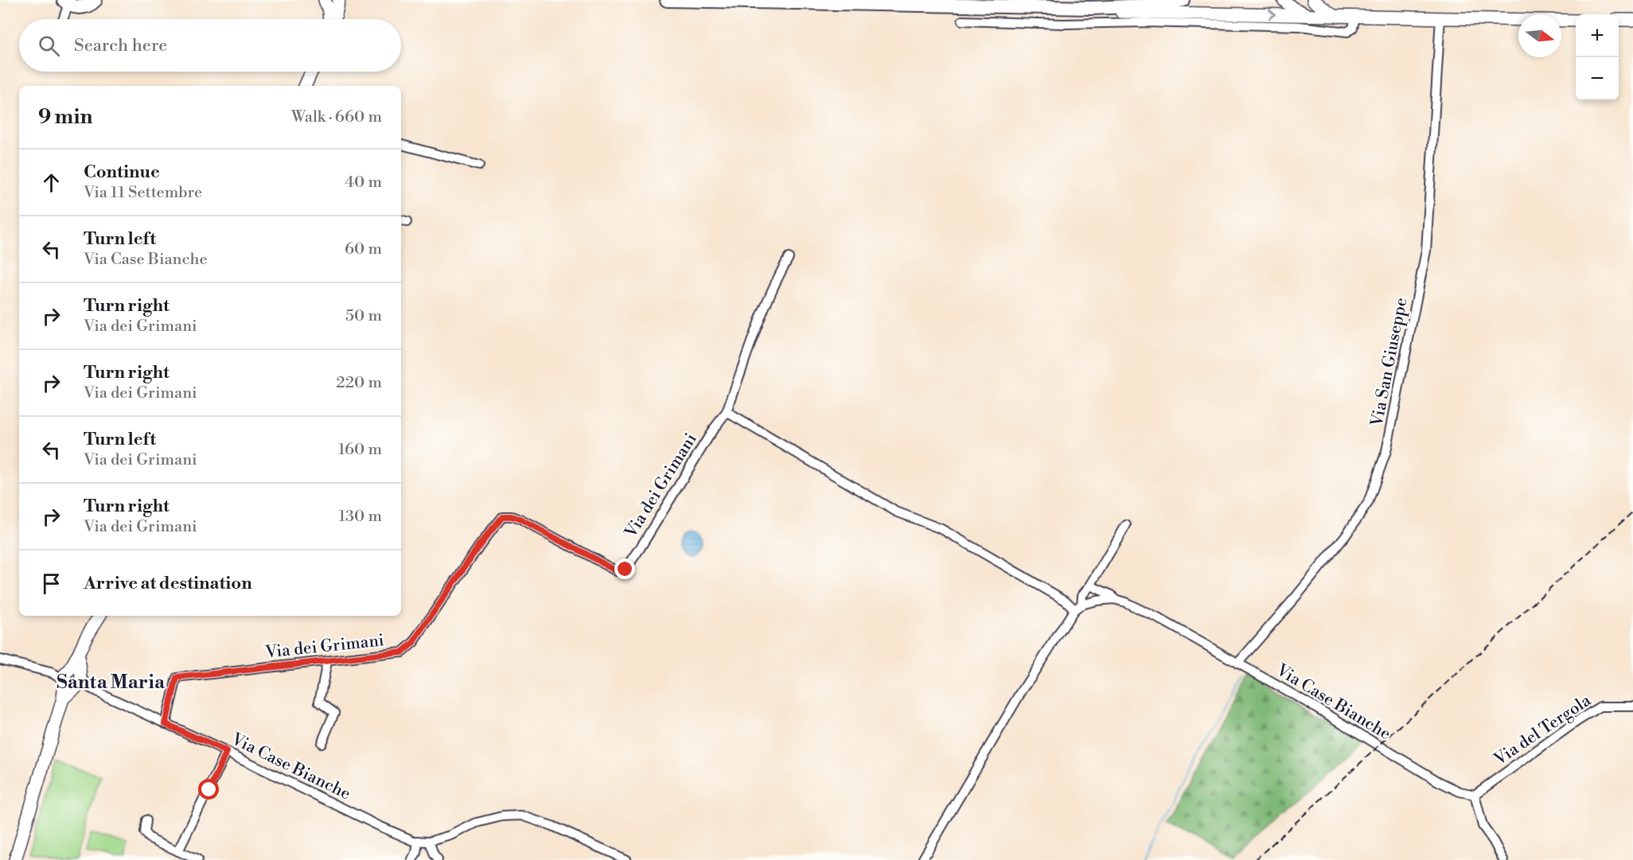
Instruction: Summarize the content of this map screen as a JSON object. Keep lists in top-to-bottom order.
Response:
{
  "streets": {
    "street": [
      "Via San Giuseppe",
      "Via dei Grimani",
      "Via Case Bianche",
      "Via del Tergola"
    ]
  },
  "crossings": [
    ["Via San Giuseppe", "Via Case Bianche"],
    ["Via dei Grimani", "Via Case Bianche"],
    ["Via Case Bianche", "Via del Tergola"]
  ],
  "districts": ["Santa Maria"],
  "north": "right",
  "page": {
    "map_buttons": ["+", "−"],
    "search": "Search here",
    "heading": ["9 min", "Walk · 660 m"],
    "list": [
      ["Continue", "Via 11 Settembre", "40 m"],
      ["Turn left", "Via Case Bianche", "60 m"],
      ["Turn right", "Via dei Grimani", "50 m"],
      ["Turn right", "Via dei Grimani", "220 m"],
      ["Turn left", "Via dei Grimani", "160 m"],
      ["Turn right", "Via dei Grimani", "130 m"],
      "Arrive at destination"
    ]
  }
}
